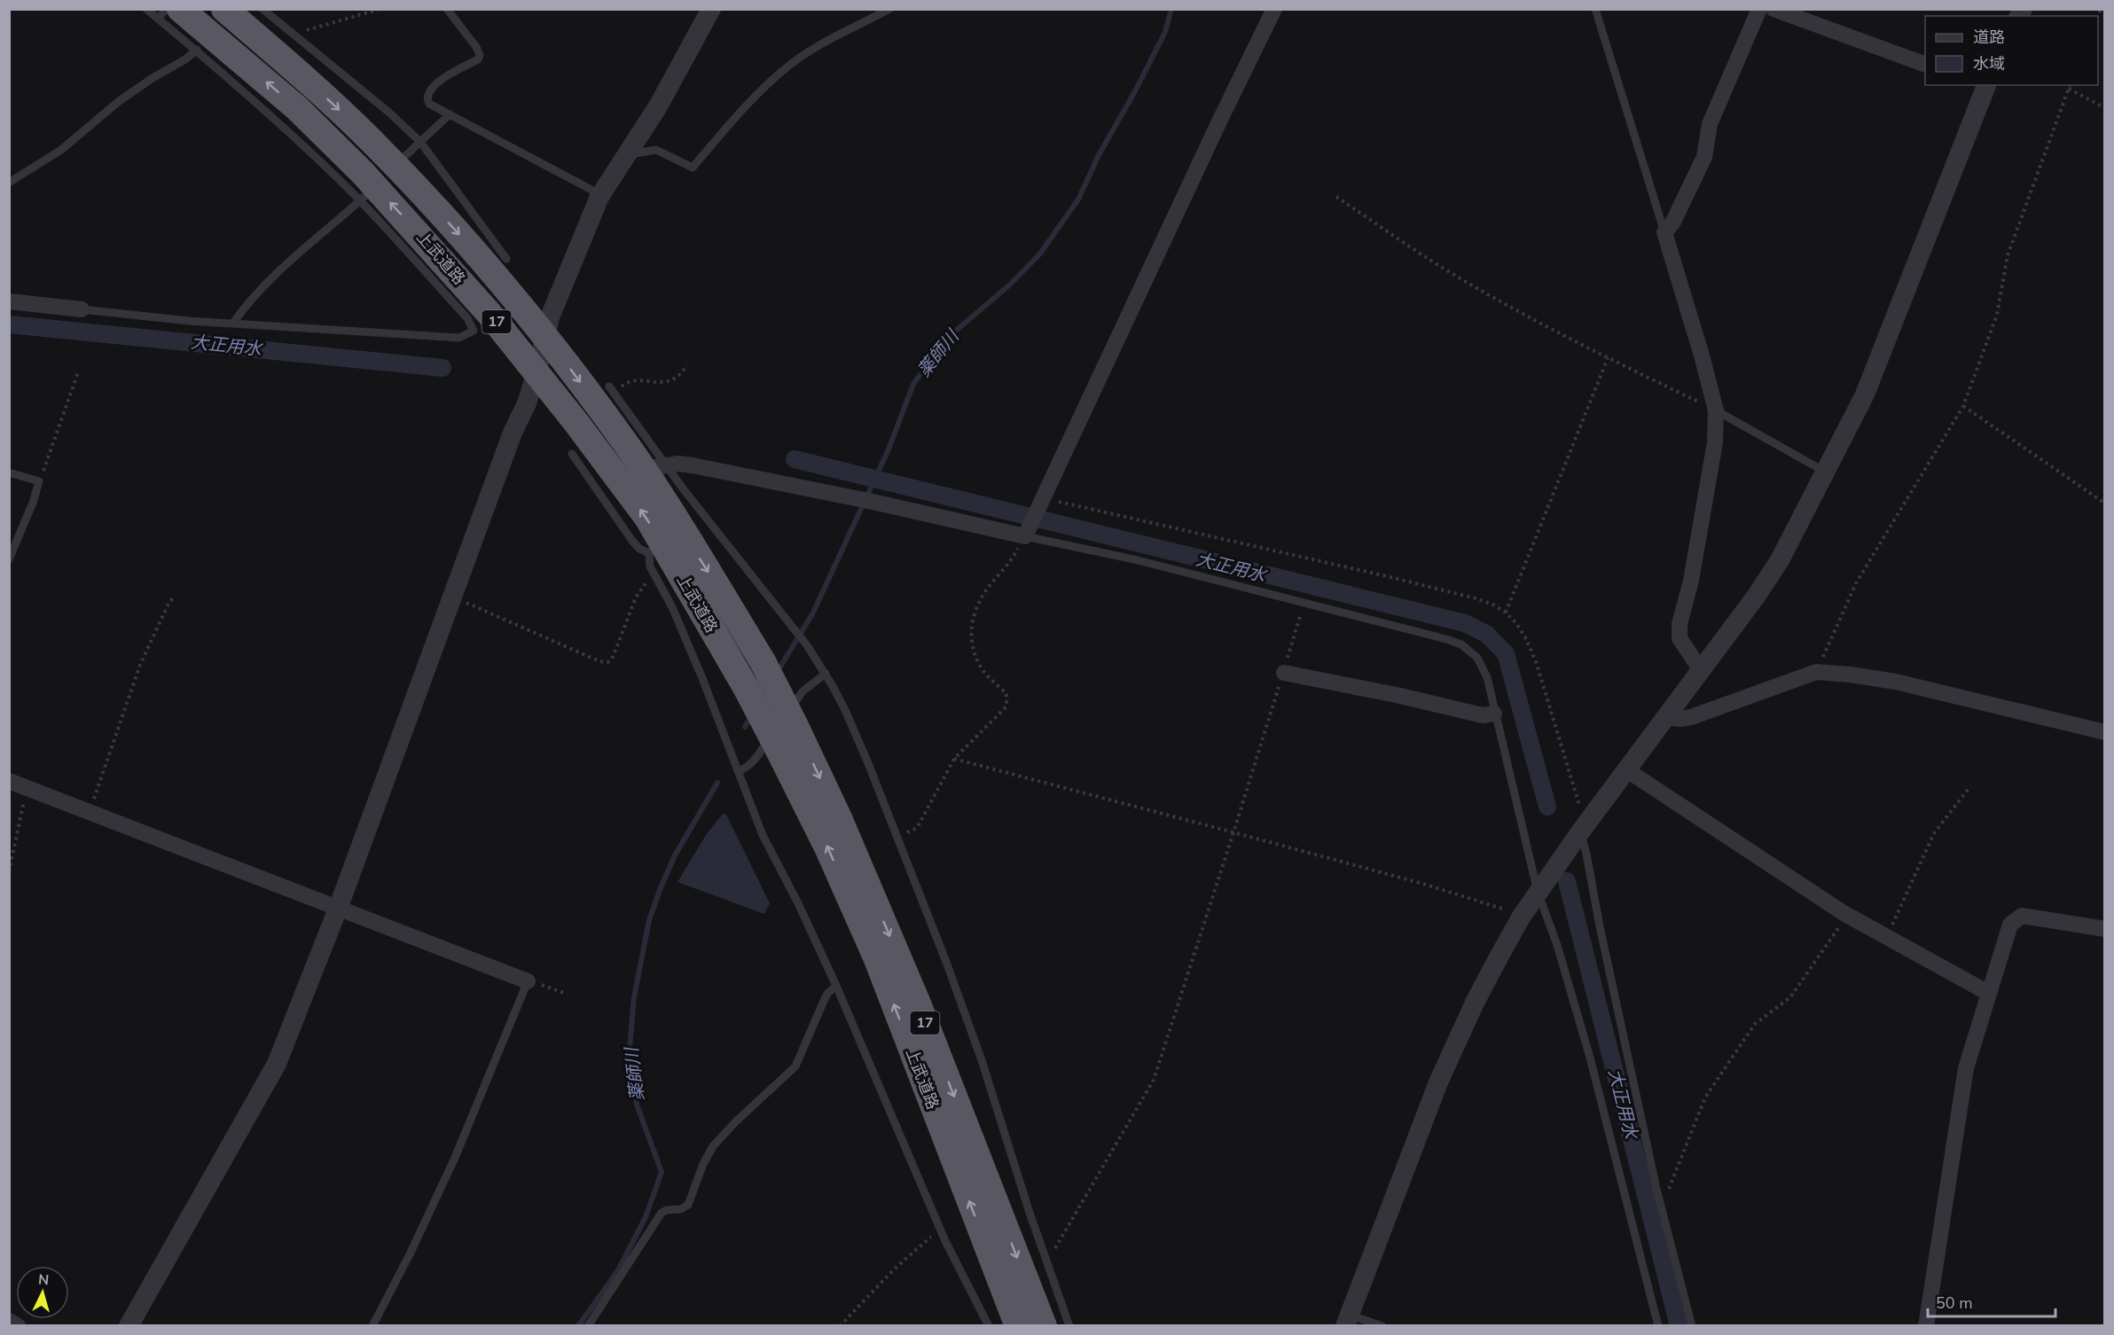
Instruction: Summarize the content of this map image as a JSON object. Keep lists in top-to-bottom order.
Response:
{
  "streets": {
    "highway": ["上武道路", "17"]
  },
  "water": ["大正用水", "薬師川"],
  "legend": ["道路", "水域"],
  "scale_bar": "50 m",
  "north": "top"
}
